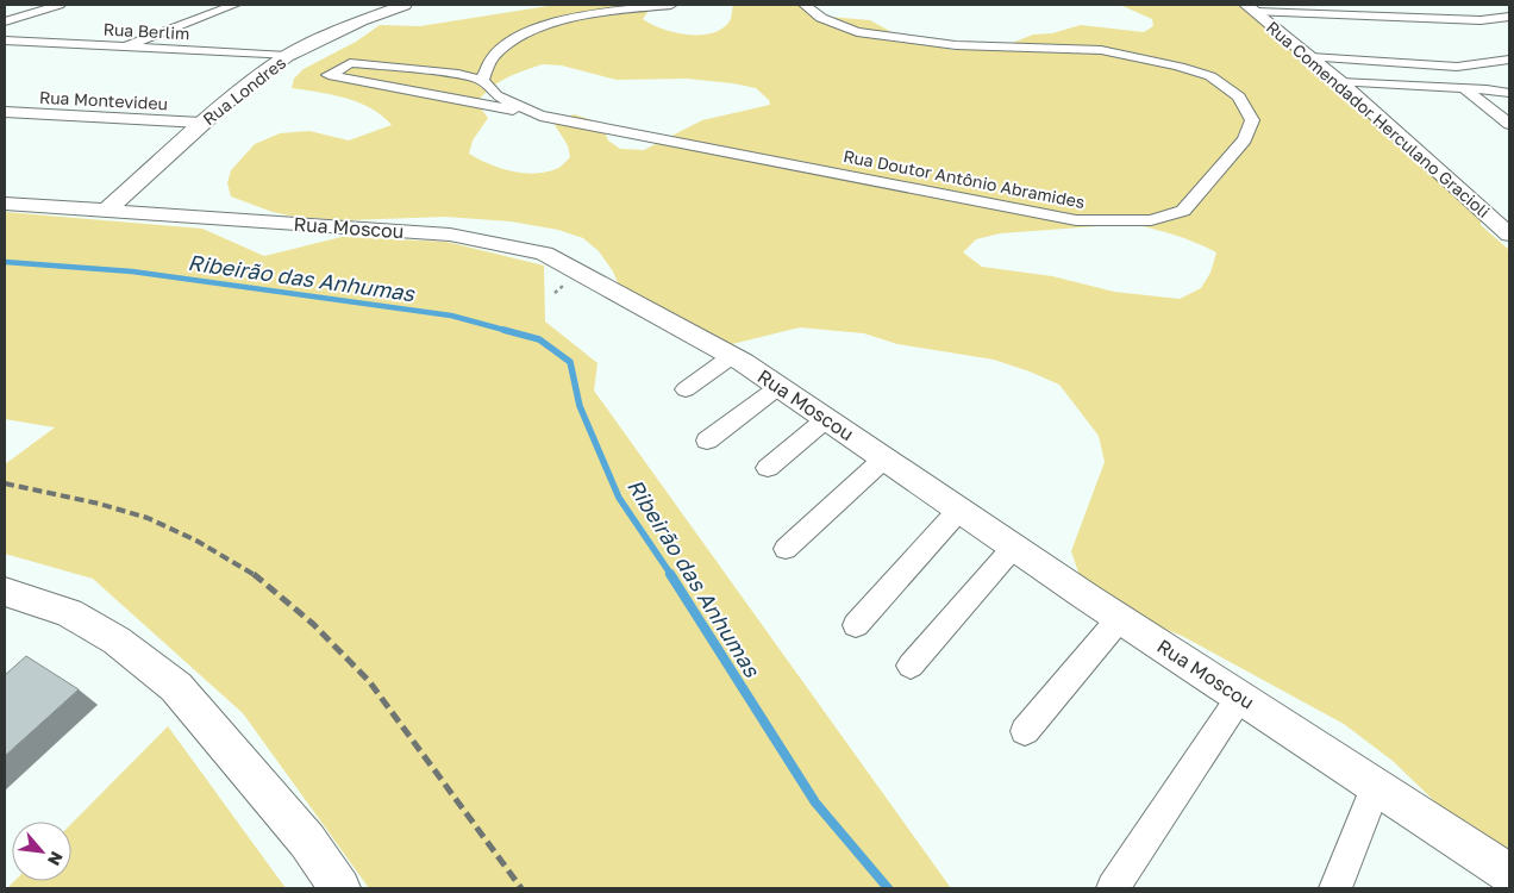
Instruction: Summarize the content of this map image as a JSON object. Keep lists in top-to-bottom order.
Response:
{
  "streets": {
    "street": [
      "Rua Berlim",
      "Rua Londres",
      "Rua Montevideu",
      "Rua Comendador Herculano Gracioli",
      "Rua Doutor Antônio Abramides",
      "Rua Moscou"
    ]
  },
  "crossings": [
    ["Rua Berlim", "Rua Londres"],
    ["Rua Londres", "Rua Montevideu"],
    ["Rua Londres", "Rua Moscou"]
  ],
  "water": ["Ribeirão das Anhumas"],
  "north": "bottom right"
}
